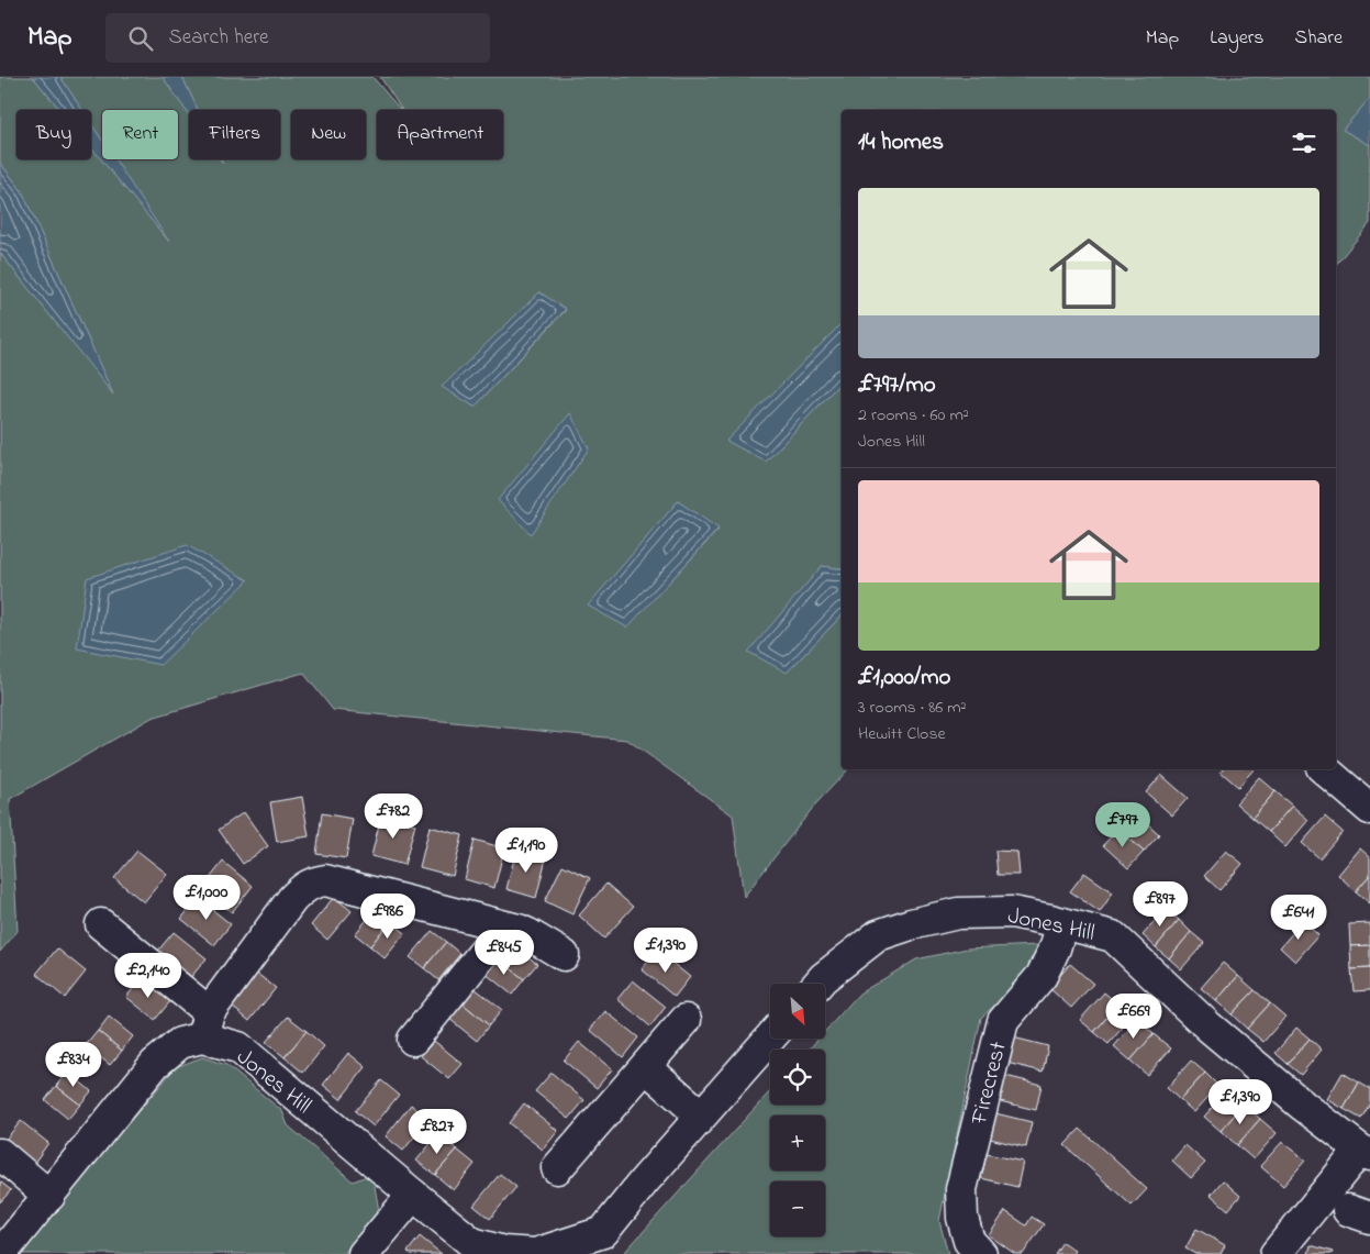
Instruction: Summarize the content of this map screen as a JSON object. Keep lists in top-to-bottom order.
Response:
{
  "streets": {
    "street": ["Jones Hill", "Firecrest"]
  },
  "crossings": [
    ["Jones Hill", "Firecrest"]
  ],
  "north": "bottom right",
  "page": {
    "header": "Map",
    "search": "Search here",
    "nav": ["Map", "Layers", "Share"],
    "chip": [
      "Buy",
      "Rent",
      "Filters",
      "New",
      "Apartment"
    ],
    "heading": "14 homes",
    "list": [
      {
        "name": "£797/mo",
        "note": "2 rooms · 60 m² · Jones Hill"
      },
      {
        "name": "£1,000/mo",
        "note": "3 rooms · 86 m² · Hewitt Close"
      }
    ],
    "price": [
      "£782",
      "£797",
      "£1,190",
      "£1,000",
      "£897",
      "£986",
      "£641",
      "£1,390",
      "£845",
      "£2,140",
      "£669",
      "£834",
      "£1,390",
      "£827"
    ],
    "map_buttons": ["+", "−"]
  }
}
